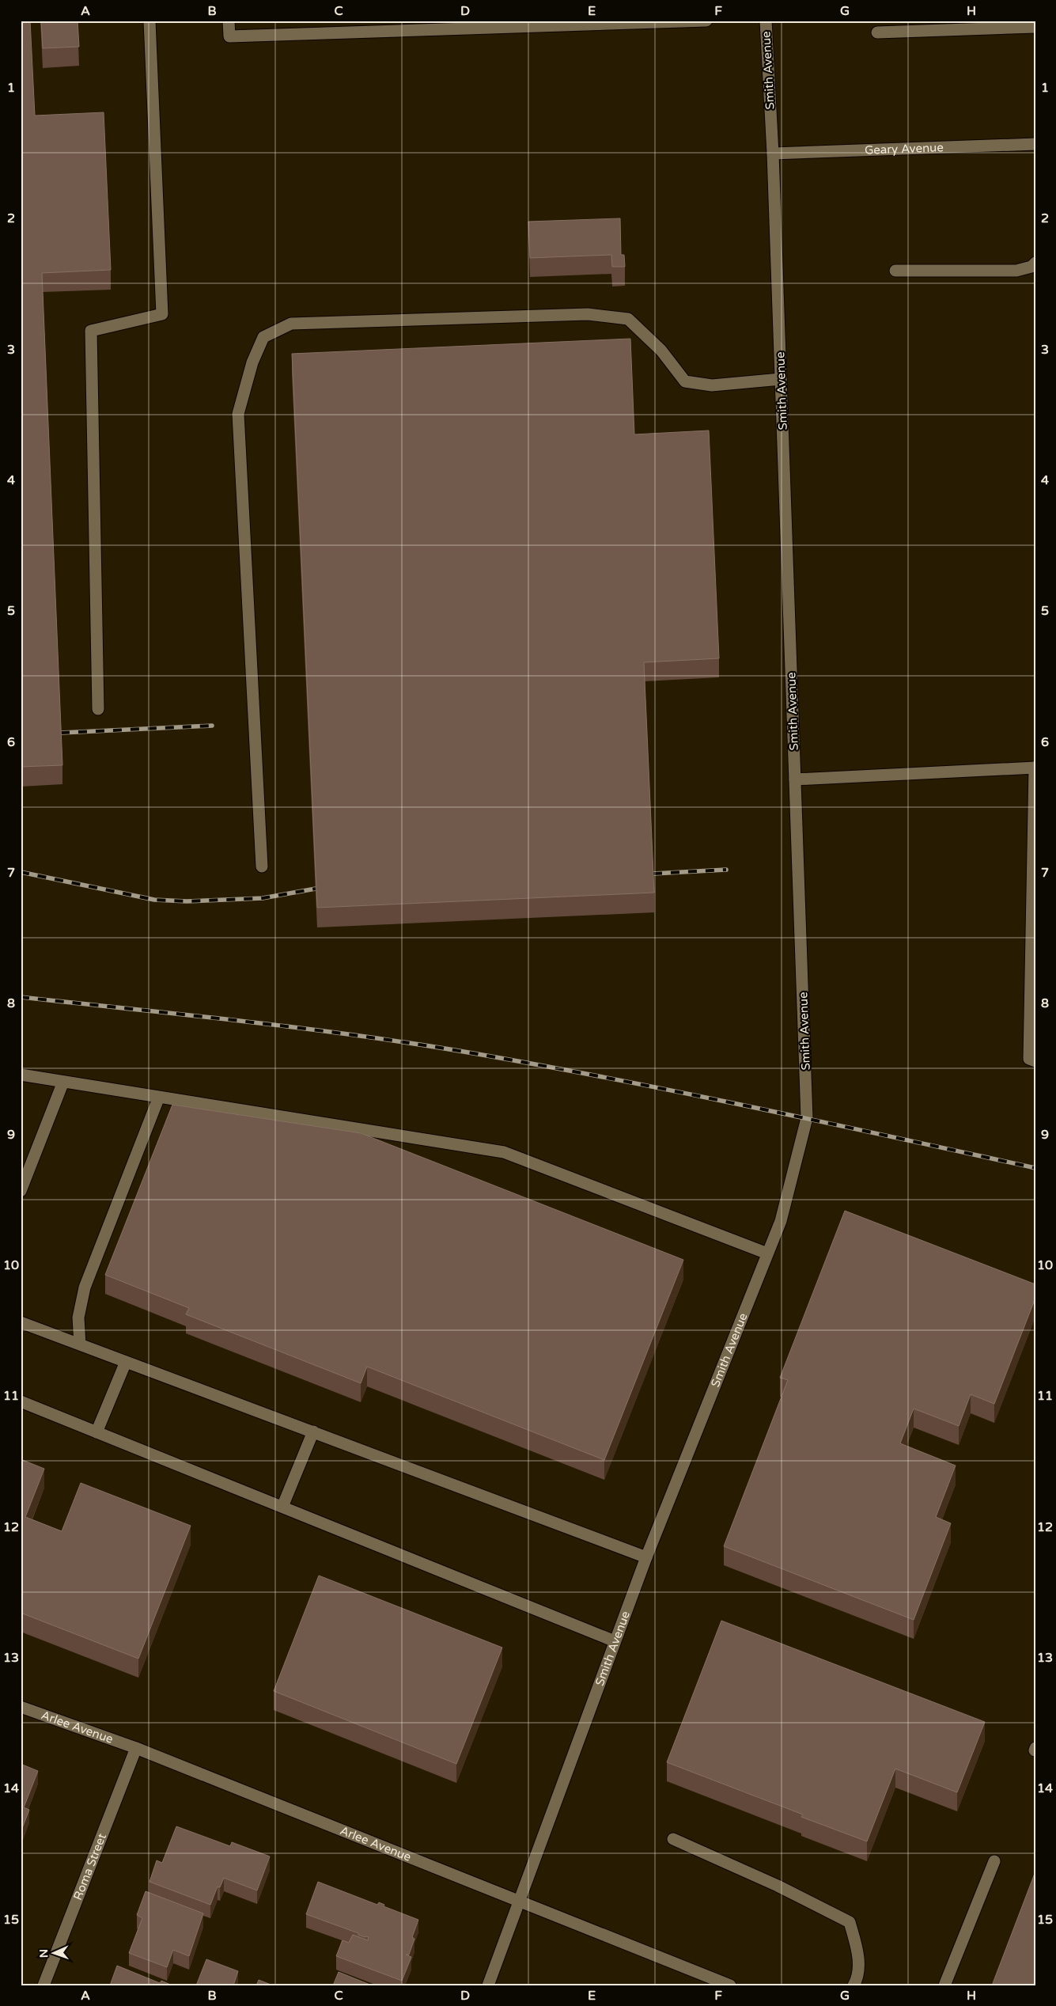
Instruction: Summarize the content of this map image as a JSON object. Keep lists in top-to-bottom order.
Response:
{
  "streets": {
    "street": [
      "Smith Avenue",
      "Geary Avenue",
      "Arlee Avenue",
      "Roma Street"
    ]
  },
  "crossings": [
    ["Smith Avenue", "Geary Avenue"],
    ["Smith Avenue", "Arlee Avenue"],
    ["Arlee Avenue", "Roma Street"]
  ],
  "north": "left",
  "grid": {
    "columns": [
      "A",
      "B",
      "C",
      "D",
      "E",
      "F",
      "G",
      "H"
    ],
    "rows": [
      "1",
      "2",
      "3",
      "4",
      "5",
      "6",
      "7",
      "8",
      "9",
      "10",
      "11",
      "12",
      "13",
      "14",
      "15"
    ]
  }
}
